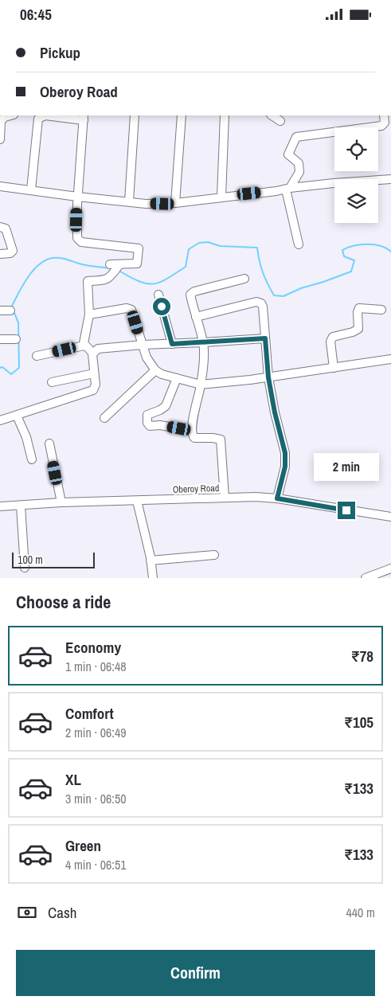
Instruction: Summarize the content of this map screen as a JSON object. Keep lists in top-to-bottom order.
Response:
{
  "streets": {
    "street": ["Oberoy Road"]
  },
  "scale_bar": "100 m",
  "page": {
    "status": "06:45",
    "banner": ["Pickup", "Oberoy Road"],
    "bubble": "2 min",
    "scale": "100 m",
    "heading": "Choose a ride",
    "list": [
      {
        "name": "Economy",
        "note": "1 min · 06:48",
        "value": "₹78"
      },
      {
        "name": "Comfort",
        "note": "2 min · 06:49",
        "value": "₹105"
      },
      {
        "name": "XL",
        "note": "3 min · 06:50",
        "value": "₹133"
      },
      {
        "name": "Green",
        "note": "4 min · 06:51",
        "value": "₹133"
      }
    ],
    "pay": ["Cash", "440 m"],
    "buttons": "Confirm"
  }
}
